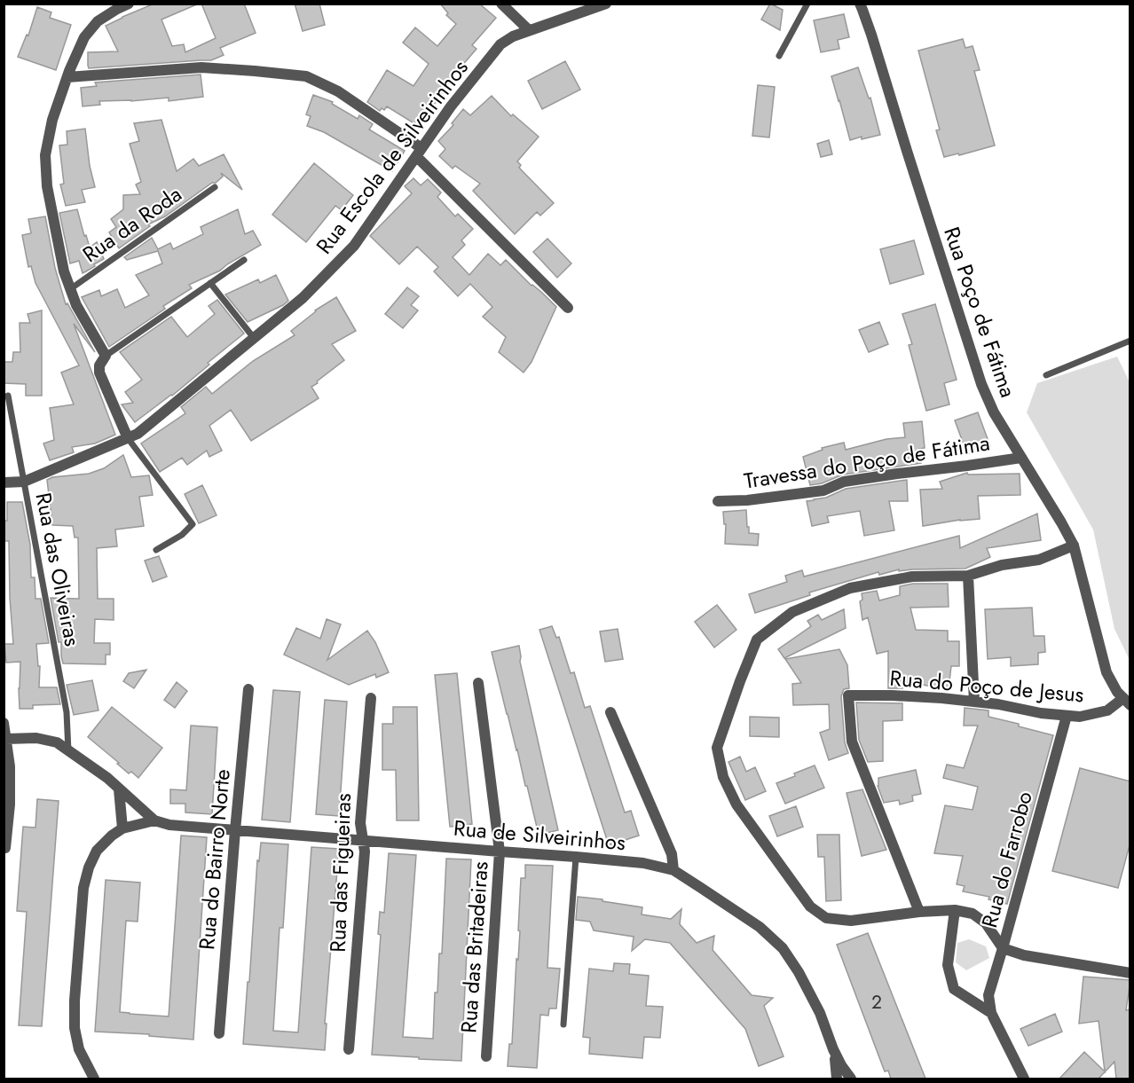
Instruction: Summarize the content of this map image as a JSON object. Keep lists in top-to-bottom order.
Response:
{
  "streets": {
    "street": [
      "Rua Escola de Silveirinhos",
      "Rua Poço de Fátima",
      "Travessa do Poço de Fátima",
      "Rua do Poço de Jesus",
      "Rua de Silveirinhos",
      "Rua do Bairro Norte",
      "Rua do Farrobo",
      "Rua das Figueiras",
      "Rua das Britadeiras"
    ],
    "lane": ["Rua da Roda", "Rua das Oliveiras"]
  },
  "crossings": [
    ["Rua Escola de Silveirinhos", "Rua das Oliveiras"],
    ["Rua Poço de Fátima", "Travessa do Poço de Fátima"],
    ["Rua Poço de Fátima", "Rua do Poço de Jesus"],
    ["Rua do Poço de Jesus", "Rua do Farrobo"],
    ["Rua de Silveirinhos", "Rua do Bairro Norte"],
    ["Rua de Silveirinhos", "Rua das Figueiras"],
    ["Rua de Silveirinhos", "Rua das Britadeiras"]
  ],
  "house_numbers": ["2"]
}
